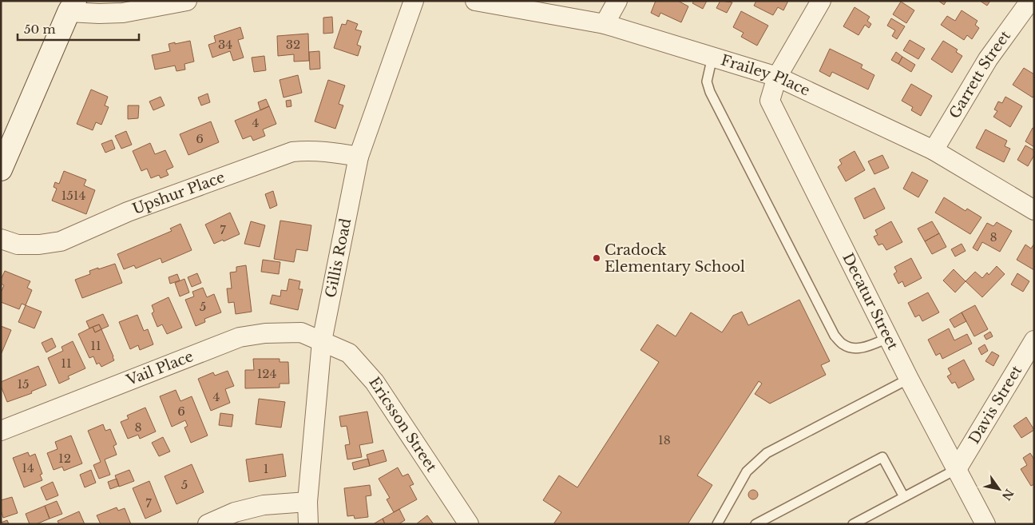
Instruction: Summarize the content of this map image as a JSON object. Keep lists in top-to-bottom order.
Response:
{
  "streets": {
    "street": [
      "Garrett Street",
      "Frailey Place",
      "Upshur Place",
      "Gillis Road",
      "Decatur Street",
      "Vail Place",
      "Davis Street",
      "Ericsson Street"
    ]
  },
  "crossings": [
    ["Garrett Street", "Frailey Place"],
    ["Frailey Place", "Decatur Street"],
    ["Upshur Place", "Gillis Road"],
    ["Gillis Road", "Vail Place"],
    ["Gillis Road", "Ericsson Street"],
    ["Decatur Street", "Davis Street"],
    ["Vail Place", "Ericsson Street"]
  ],
  "places": ["Cradock Elementary School"],
  "house_numbers": [
    "34",
    "32",
    "4",
    "6",
    "1514",
    "7",
    "8",
    "5",
    "11",
    "11",
    "124",
    "15",
    "4",
    "6",
    "8",
    "18",
    "12",
    "14",
    "1",
    "5",
    "7"
  ],
  "scale_bar": "50 m",
  "north": "bottom right"
}
